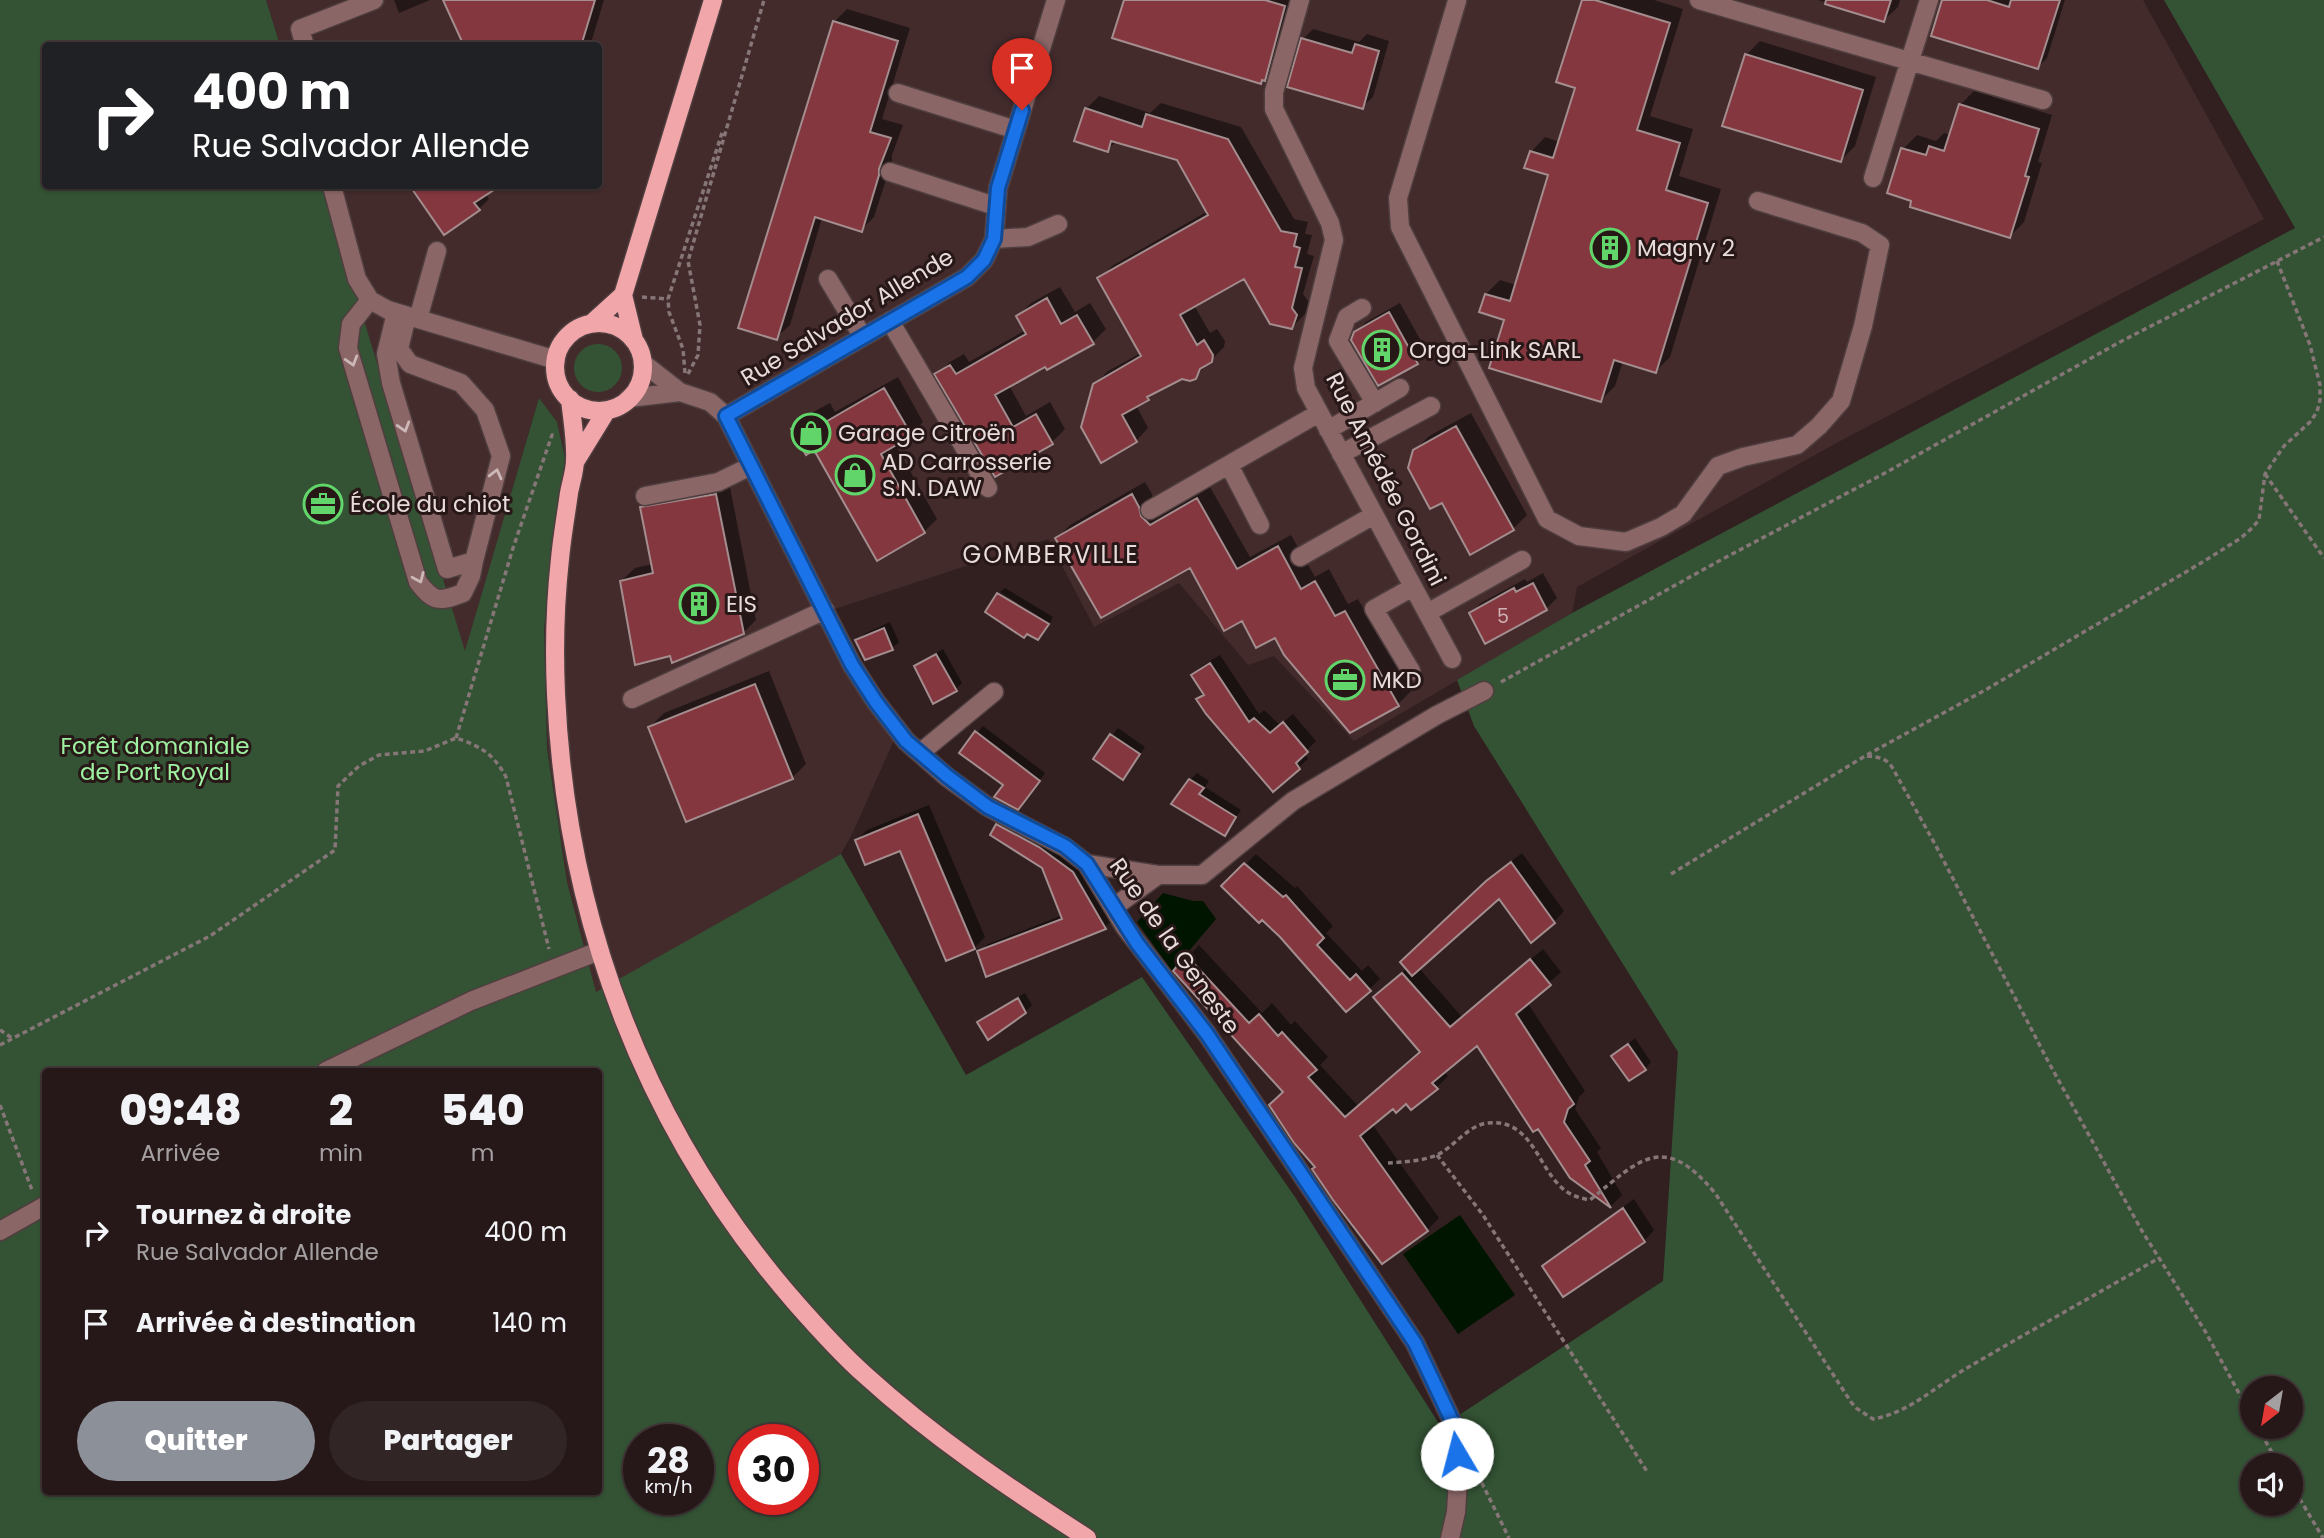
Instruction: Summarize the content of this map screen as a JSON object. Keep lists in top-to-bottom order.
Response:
{
  "streets": {
    "street": ["Rue Salvador Allende", "Rue Amédée Gordini", "Rue de la Geneste"]
  },
  "crossings": [
    ["Rue Salvador Allende", "Rue de la Geneste"]
  ],
  "districts": ["GOMBERVILLE"],
  "parks": ["Forêt domaniale de Port Royal"],
  "places": {
    "building": ["Magny 2", "Orga-Link SARL", "EIS"],
    "shop": ["Garage Citroën", "AD Carrosserie S.N. DAW"],
    "office": ["École du chiot", "MKD"]
  },
  "house_numbers": ["5"],
  "north": "bottom left",
  "page": {
    "turn": ["400 m", "Rue Salvador Allende"],
    "eta": [
      "09:48",
      "Arrivée",
      "2",
      "min",
      "540",
      "m"
    ],
    "list": [
      {
        "name": "Tournez à droite",
        "note": "Rue Salvador Allende",
        "value": "400 m"
      },
      {
        "name": "Arrivée à destination",
        "value": "140 m"
      }
    ],
    "buttons": ["Quitter", "Partager"],
    "speed": "28 km/h",
    "limit": "30"
  }
}
